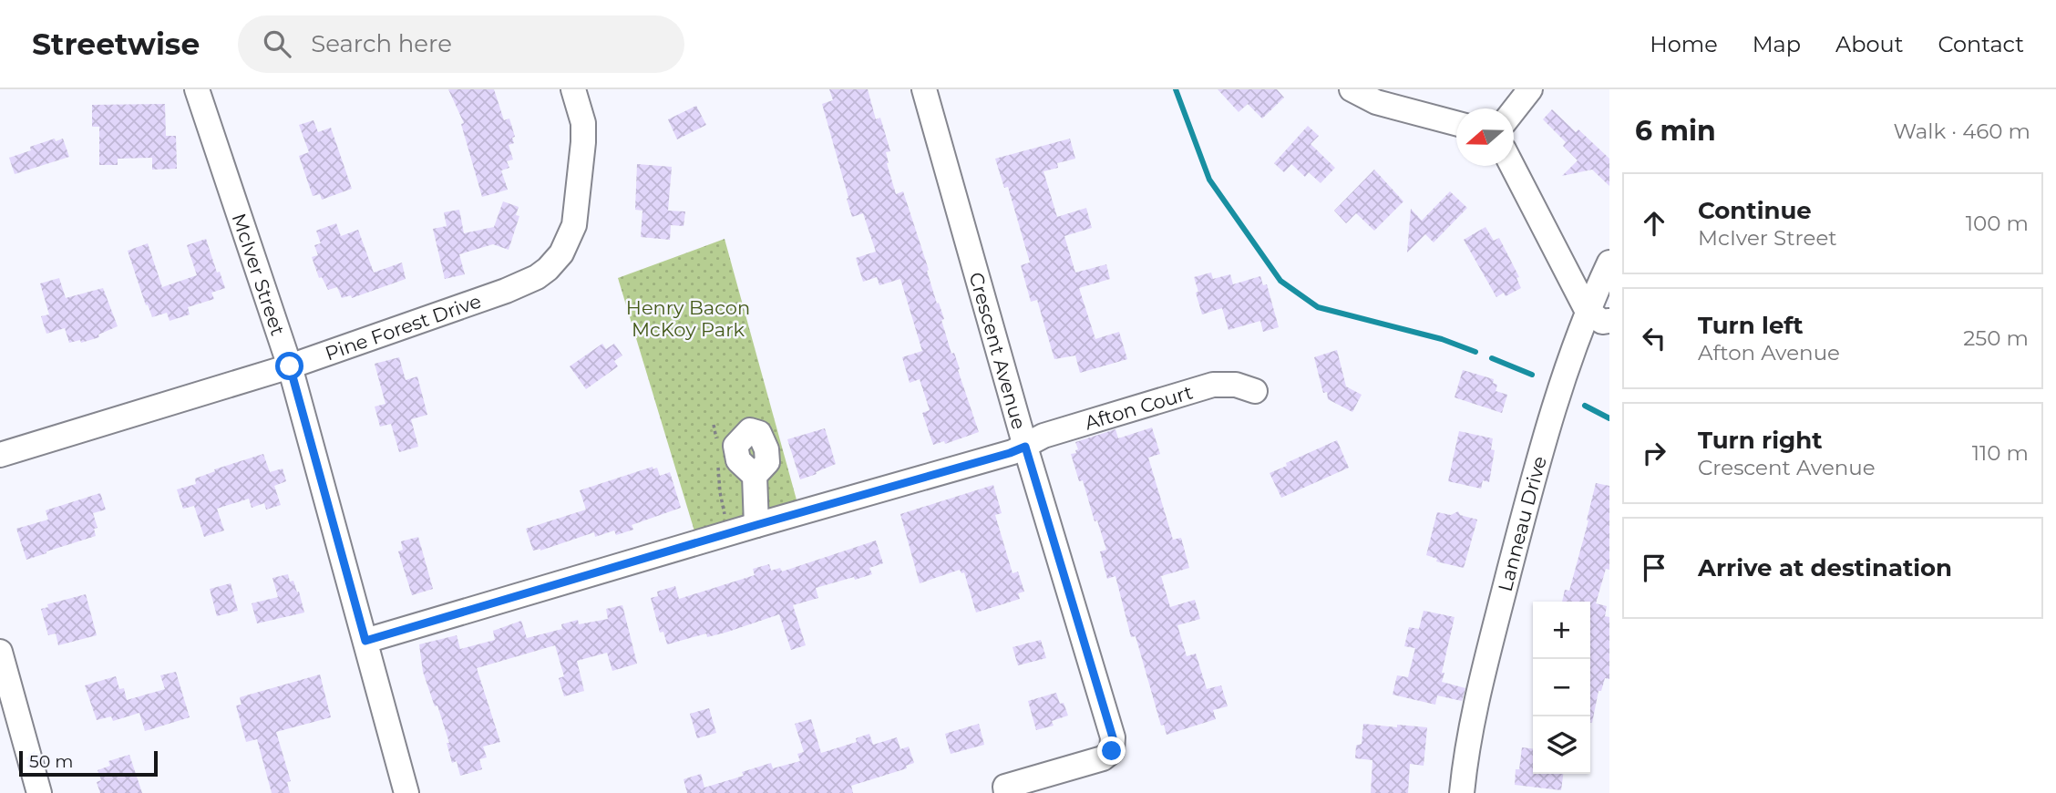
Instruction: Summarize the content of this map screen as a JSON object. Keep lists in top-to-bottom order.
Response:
{
  "streets": {
    "street": [
      "McIver Street",
      "Pine Forest Drive",
      "Crescent Avenue",
      "Afton Court",
      "Lanneau Drive"
    ]
  },
  "crossings": [
    ["McIver Street", "Pine Forest Drive"],
    ["McIver Street", "Afton Court"],
    ["Crescent Avenue", "Afton Court"]
  ],
  "parks": ["Henry Bacon McKoy Park"],
  "scale_bar": "50 m",
  "north": "left",
  "page": {
    "header": "Streetwise",
    "search": "Search here",
    "nav": [
      "Home",
      "Map",
      "About",
      "Contact"
    ],
    "heading": ["6 min", "Walk · 460 m"],
    "list": [
      ["Continue", "McIver Street", "100 m"],
      ["Turn left", "Afton Avenue", "250 m"],
      ["Turn right", "Crescent Avenue", "110 m"],
      "Arrive at destination"
    ],
    "map_buttons": ["+", "−"],
    "scale": "50 m"
  }
}
